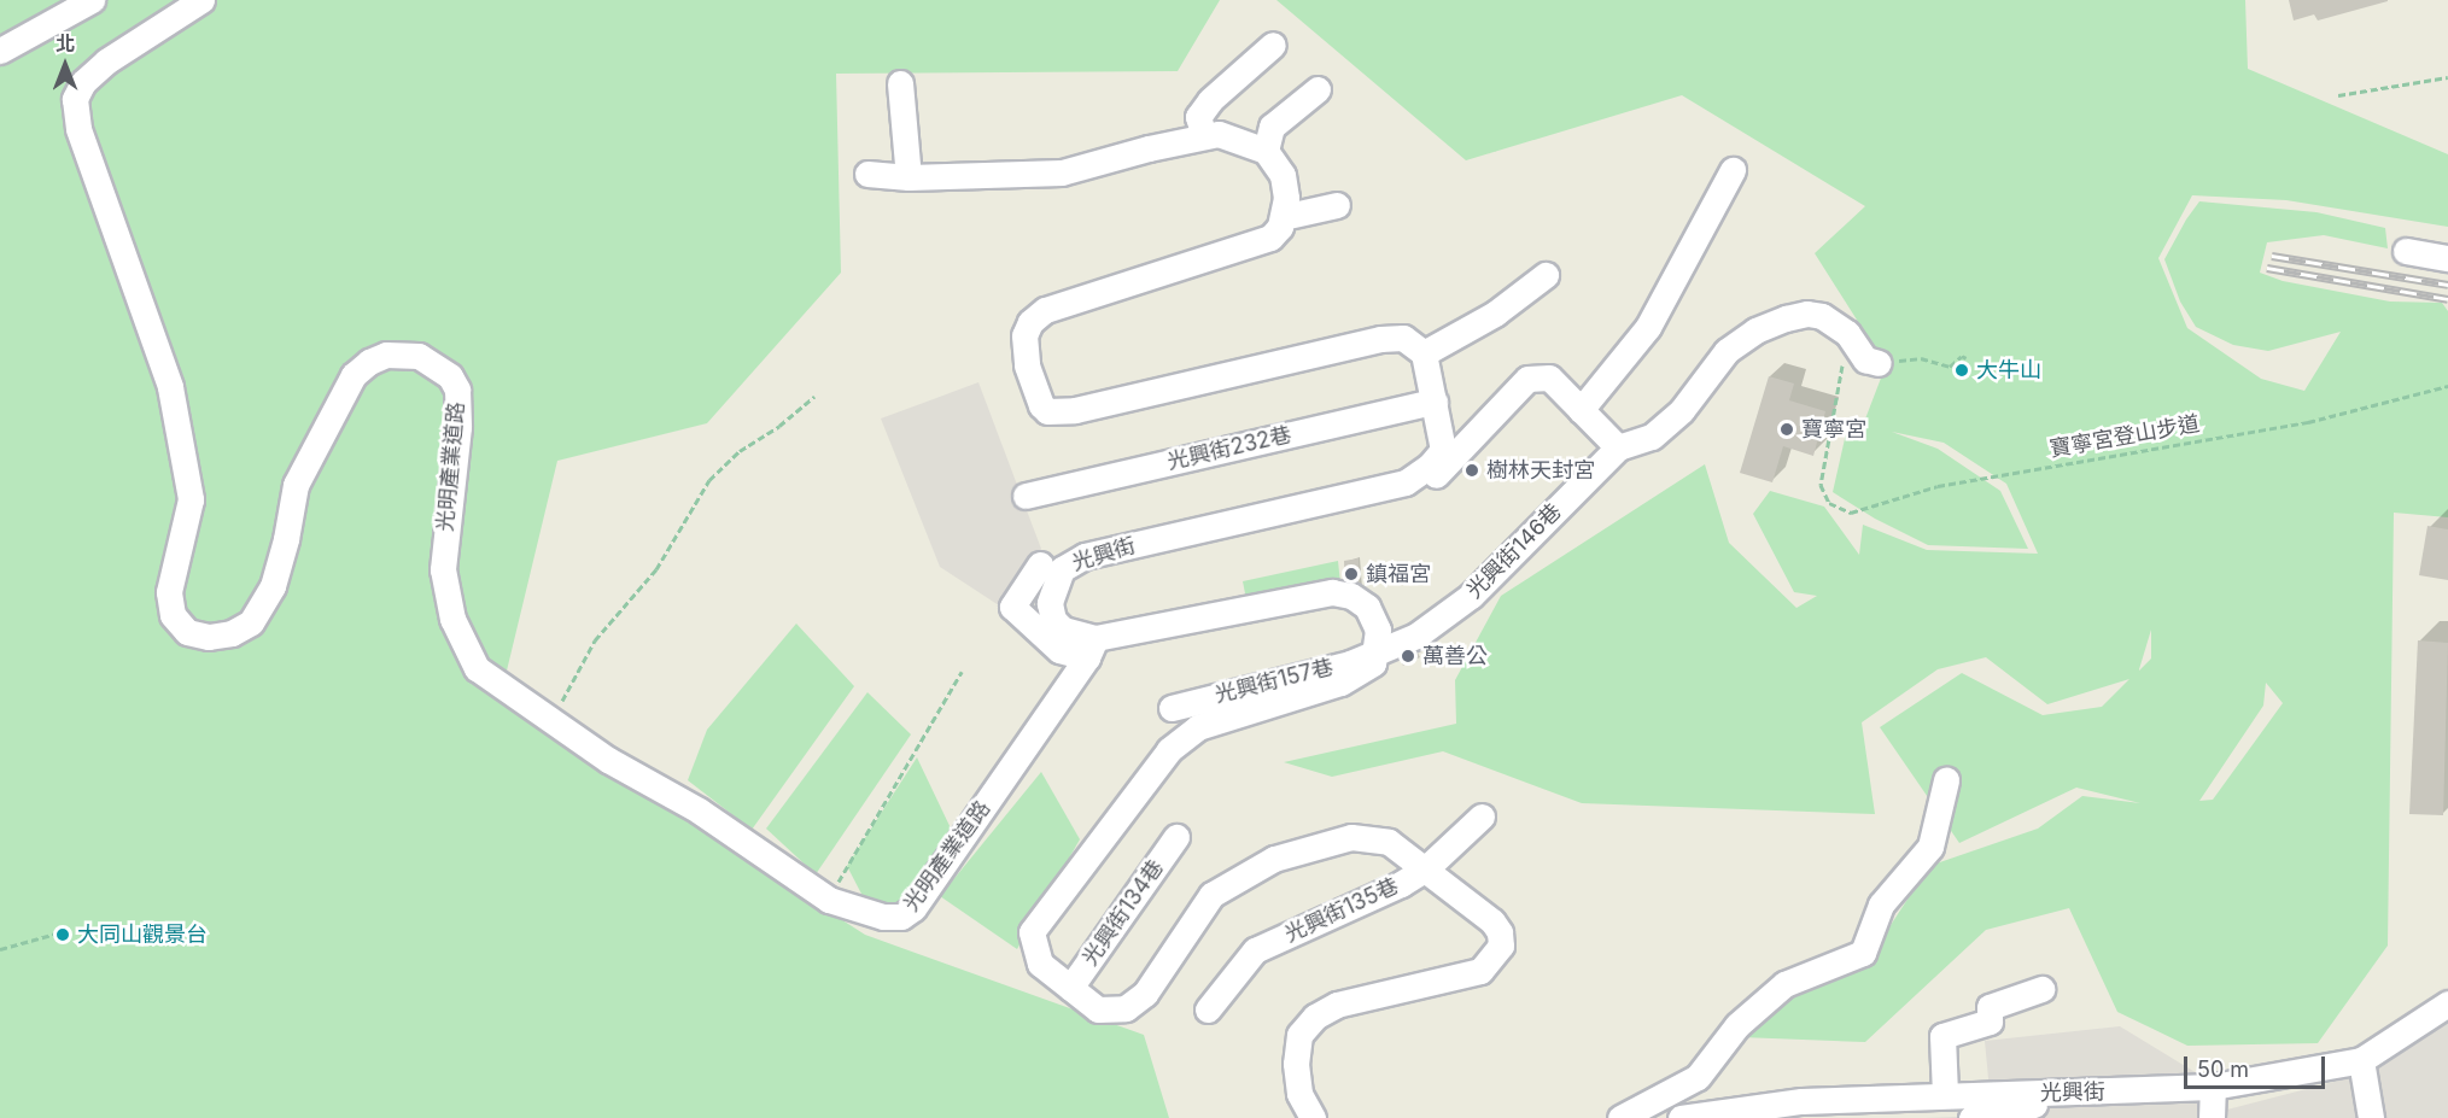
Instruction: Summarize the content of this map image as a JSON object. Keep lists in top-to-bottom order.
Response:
{
  "streets": {
    "street": [
      "光興街232巷",
      "光明產業道路",
      "光興街146巷",
      "光興街",
      "光興街157巷",
      "光興街135巷",
      "光興街134巷"
    ],
    "path": ["寶寧宮登山步道"]
  },
  "crossings": [
    ["光興街232巷", "光興街"],
    ["光明產業道路", "光興街"],
    ["光興街146巷", "光興街"],
    ["光興街146巷", "光興街157巷"],
    ["光興街", "光興街157巷"]
  ],
  "places": [
    "大牛山",
    "寶寧宮",
    "樹林天封宮",
    "鎮福宮",
    "萬善公",
    "大同山觀景台"
  ],
  "scale_bar": "50 m",
  "north": "top"
}
